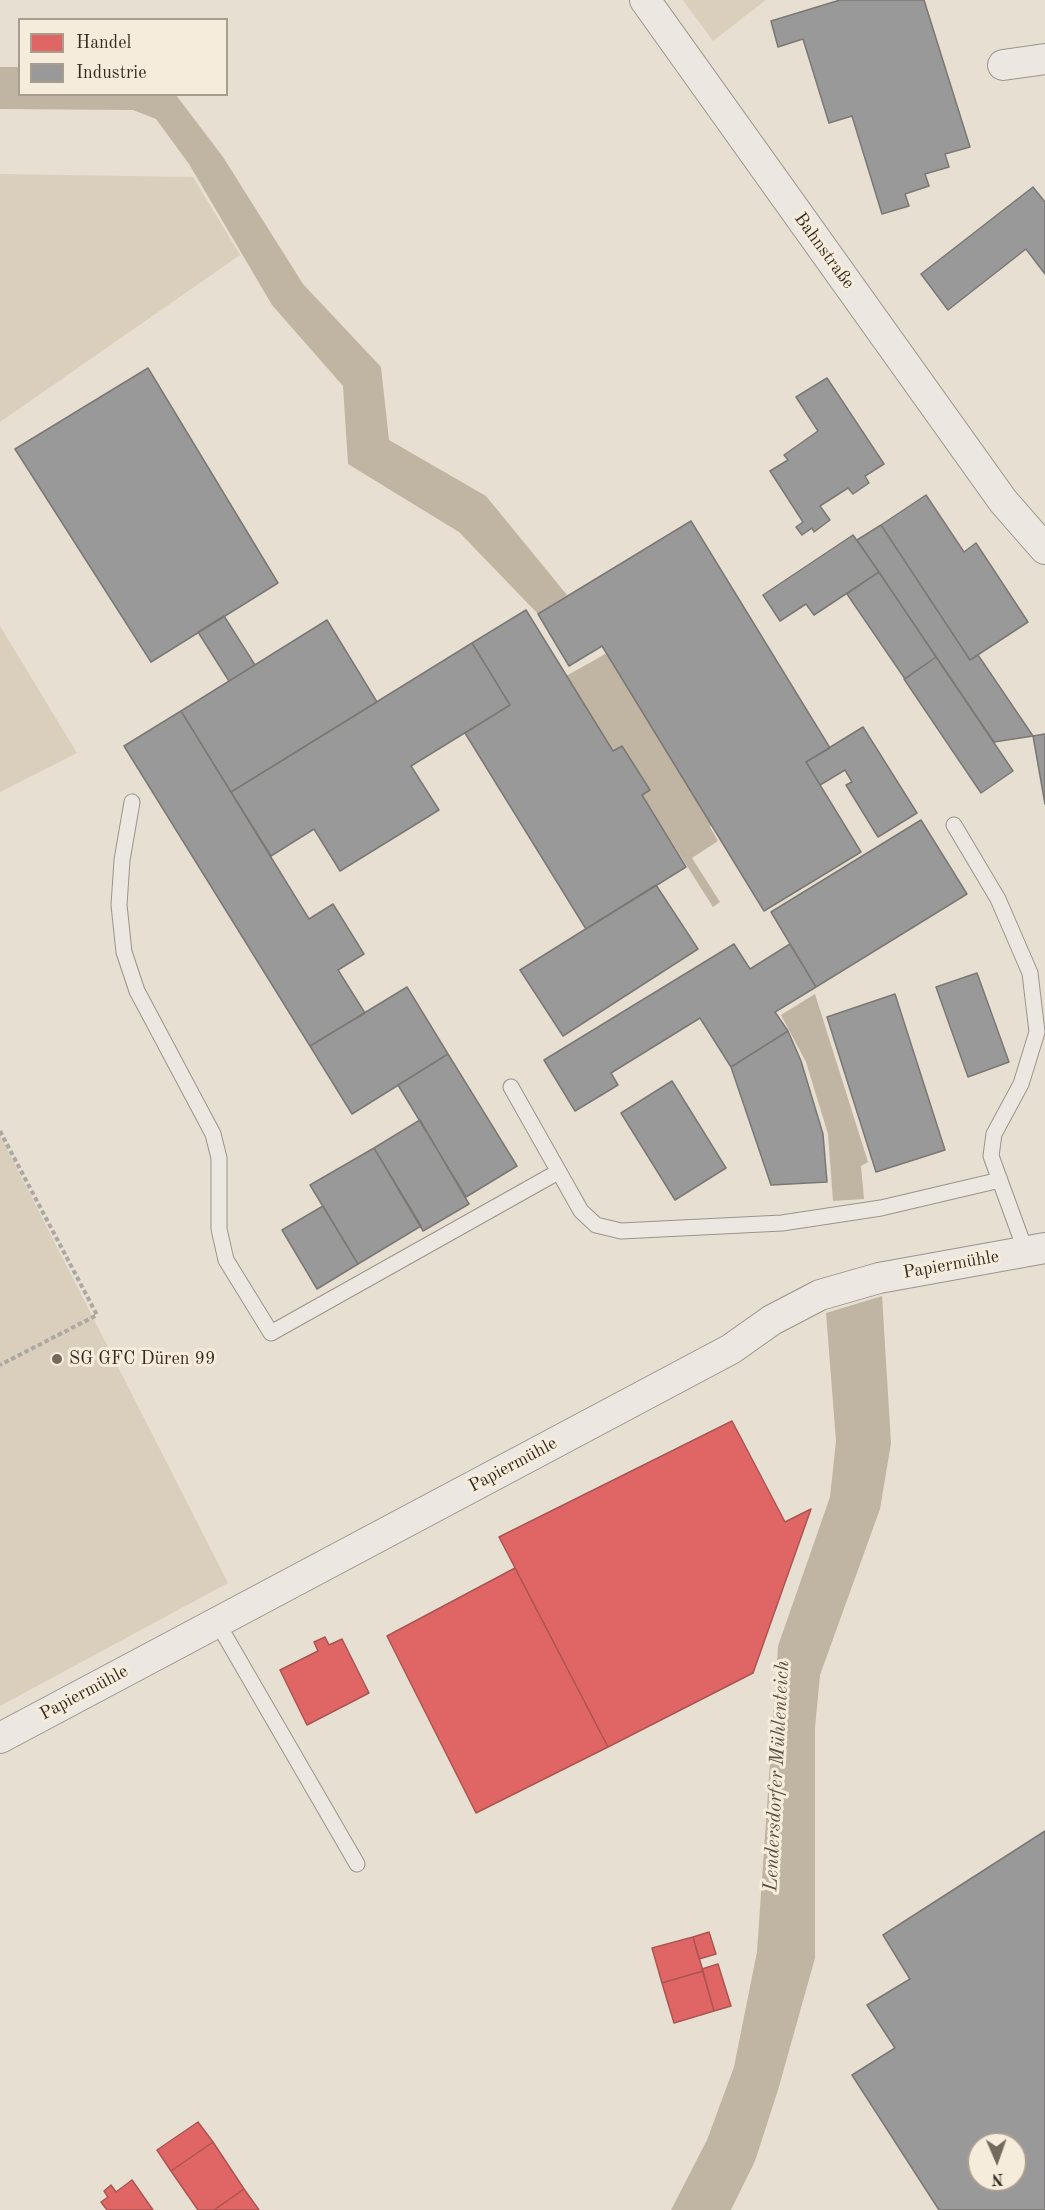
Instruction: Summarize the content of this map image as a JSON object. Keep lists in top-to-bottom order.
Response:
{
  "streets": {
    "street": ["Bahnstraße", "Papiermühle"]
  },
  "water": ["Lendersdorfer Mühlenteich"],
  "places": ["SG GFC Düren 99"],
  "legend": ["Handel", "Industrie"],
  "north": "bottom"
}
